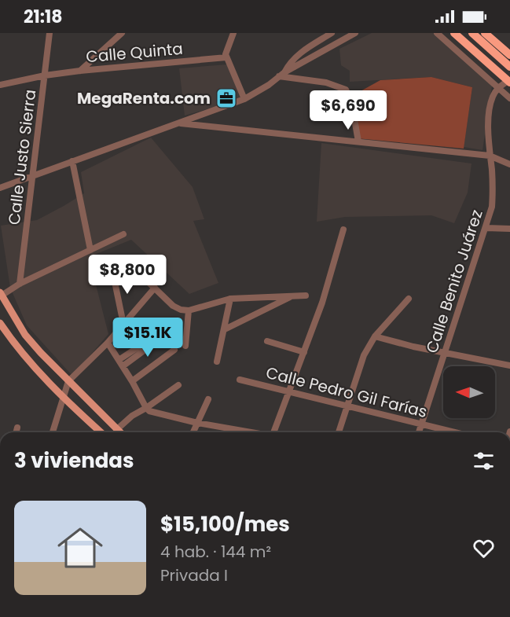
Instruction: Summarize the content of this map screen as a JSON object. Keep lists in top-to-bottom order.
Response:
{
  "streets": {
    "street": [
      "Calle Quinta",
      "Calle Justo Sierra",
      "Calle Benito Juárez",
      "Calle Pedro Gil Farías"
    ]
  },
  "crossings": [
    ["Calle Quinta", "Calle Justo Sierra"],
    ["Calle Benito Juárez", "Calle Pedro Gil Farías"]
  ],
  "places": {
    "office": ["MegaRenta.com"]
  },
  "north": "left",
  "page": {
    "status": "21:18",
    "price": ["$6,690", "$8,800", "$15.1K"],
    "heading": "3 viviendas",
    "list": [
      {
        "name": "$15,100/mes",
        "note": "4 hab. · 144 m² · Privada I"
      }
    ]
  }
}
